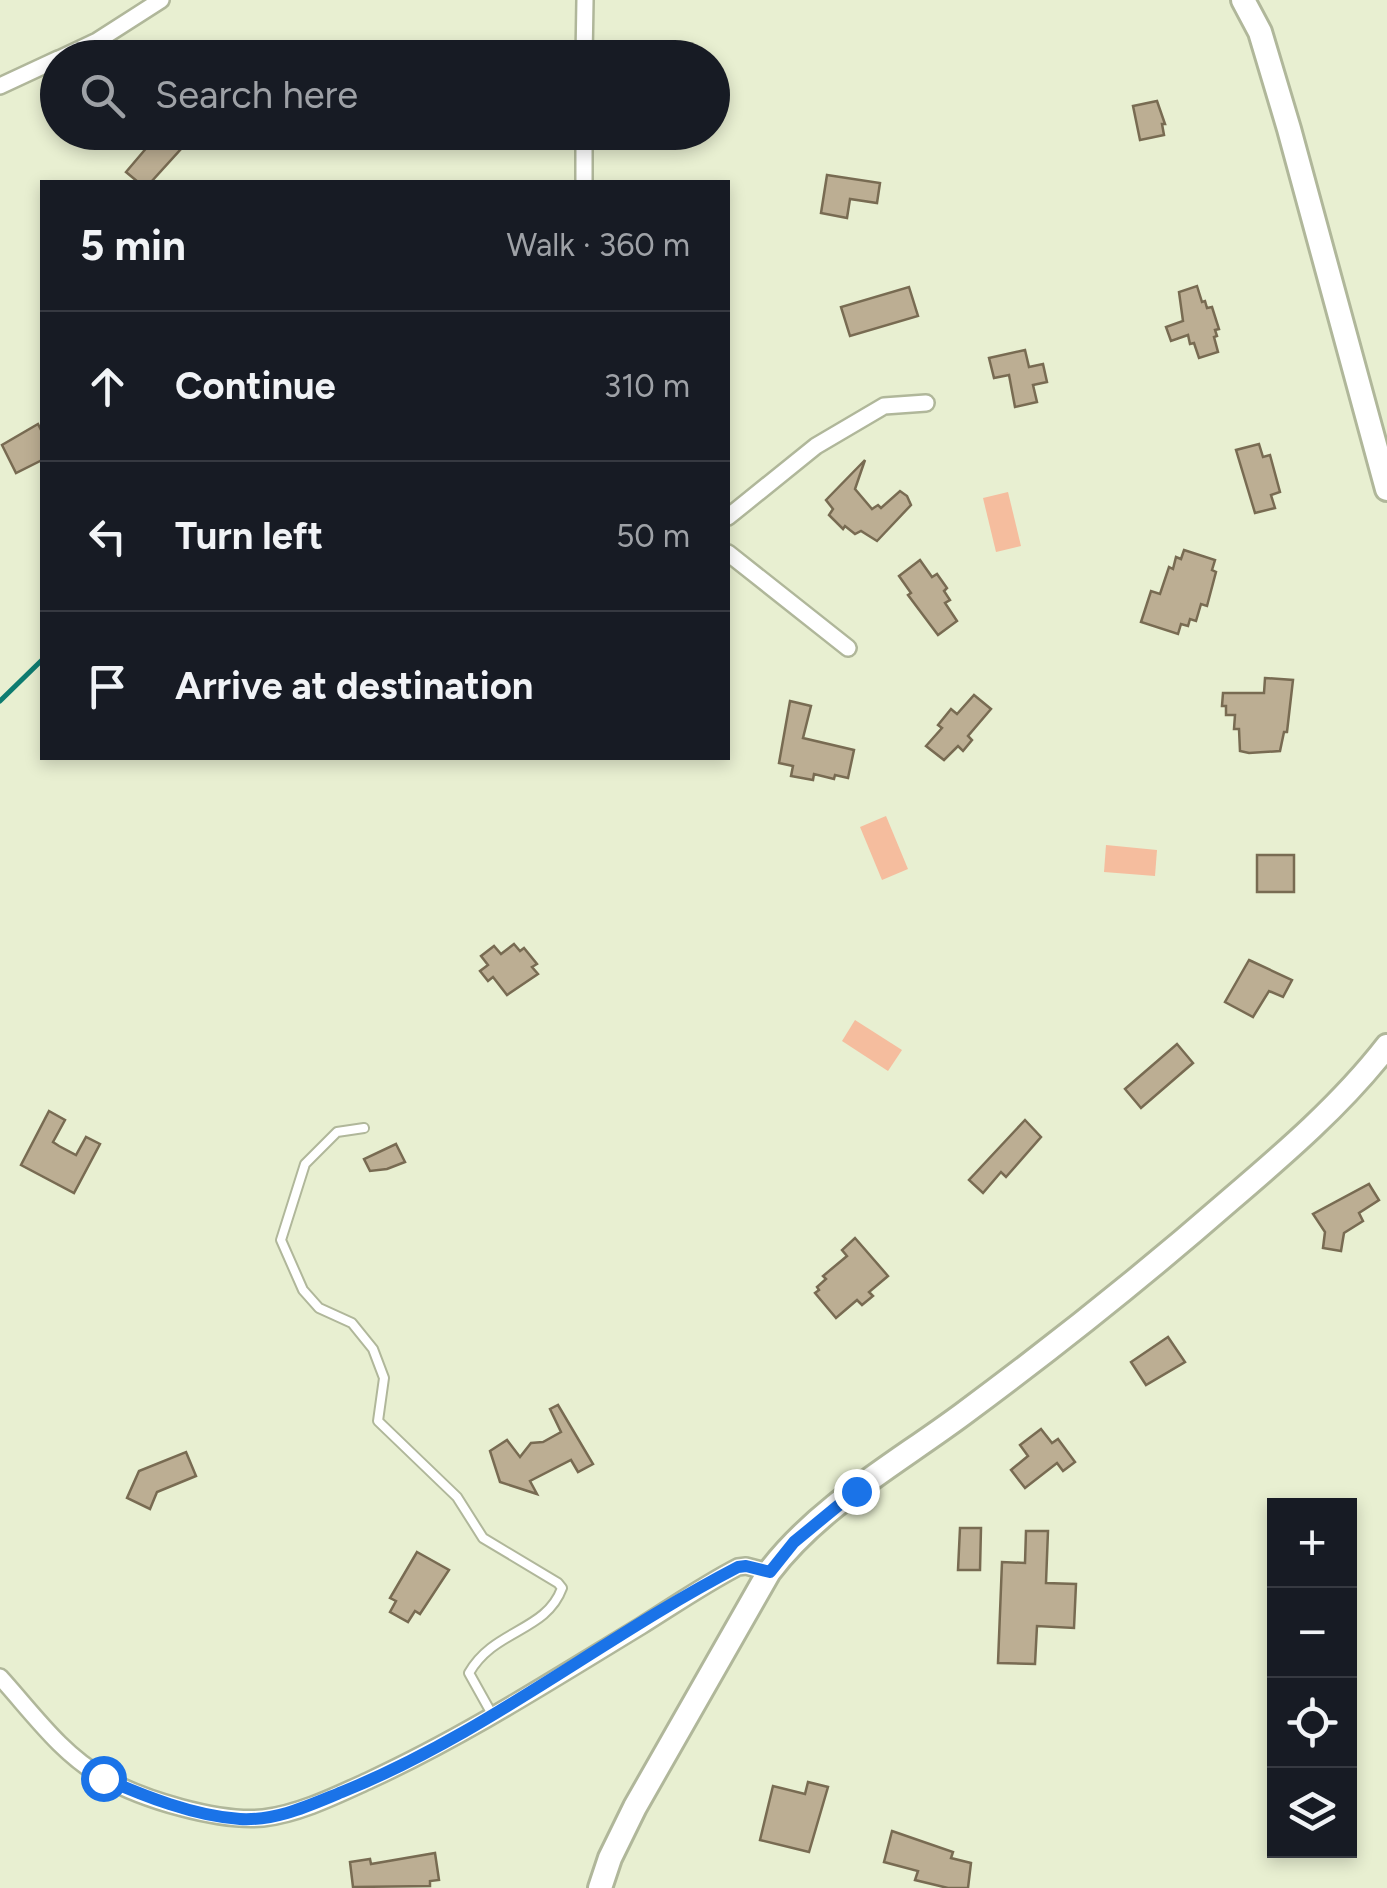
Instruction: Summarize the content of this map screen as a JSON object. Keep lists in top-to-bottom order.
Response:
{
  "page": {
    "search": "Search here",
    "heading": ["5 min", "Walk · 360 m"],
    "list": [
      ["Continue", "310 m"],
      ["Turn left", "50 m"],
      "Arrive at destination"
    ],
    "map_buttons": ["+", "−"]
  }
}
